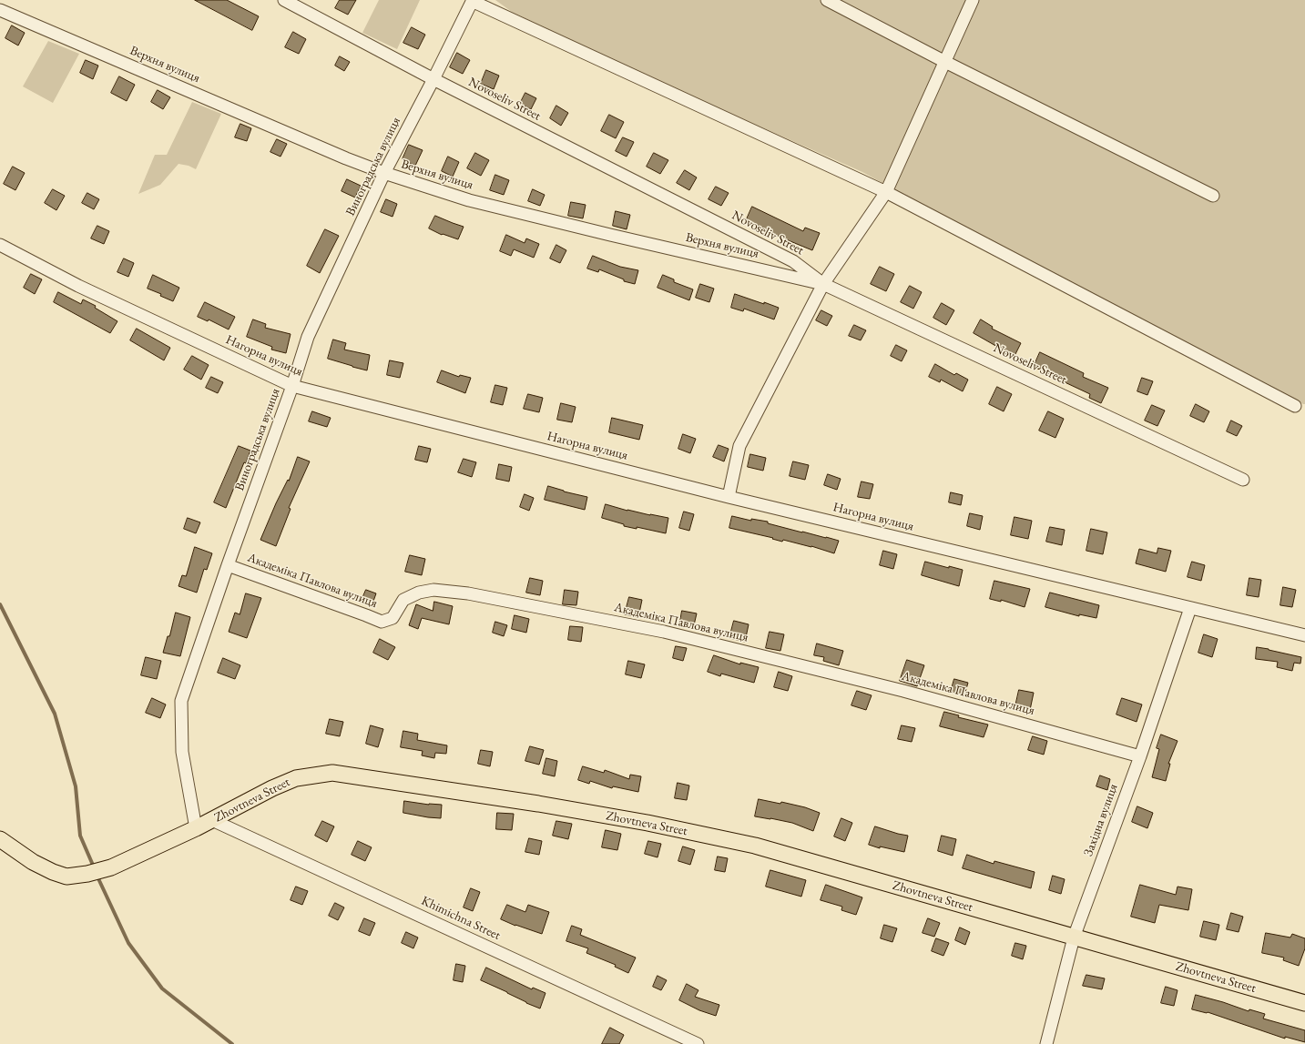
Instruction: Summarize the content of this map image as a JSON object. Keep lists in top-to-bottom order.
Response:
{
  "streets": {
    "main road": ["Zhovtneva Street"],
    "street": [
      "Верхня вулиця",
      "Novoseliv Street",
      "Виноградська вулиця",
      "Нагорна вулиця",
      "Академіка Павлова вулиця",
      "Західна вулиця",
      "Khimichna Street"
    ]
  },
  "crossings": [
    ["Верхня вулиця", "Novoseliv Street"],
    ["Верхня вулиця", "Виноградська вулиця"],
    ["Novoseliv Street", "Виноградська вулиця"],
    ["Виноградська вулиця", "Нагорна вулиця"],
    ["Виноградська вулиця", "Академіка Павлова вулиця"],
    ["Виноградська вулиця", "Zhovtneva Street"],
    ["Нагорна вулиця", "Західна вулиця"],
    ["Академіка Павлова вулиця", "Західна вулиця"],
    ["Zhovtneva Street", "Західна вулиця"],
    ["Zhovtneva Street", "Khimichna Street"]
  ]
}
